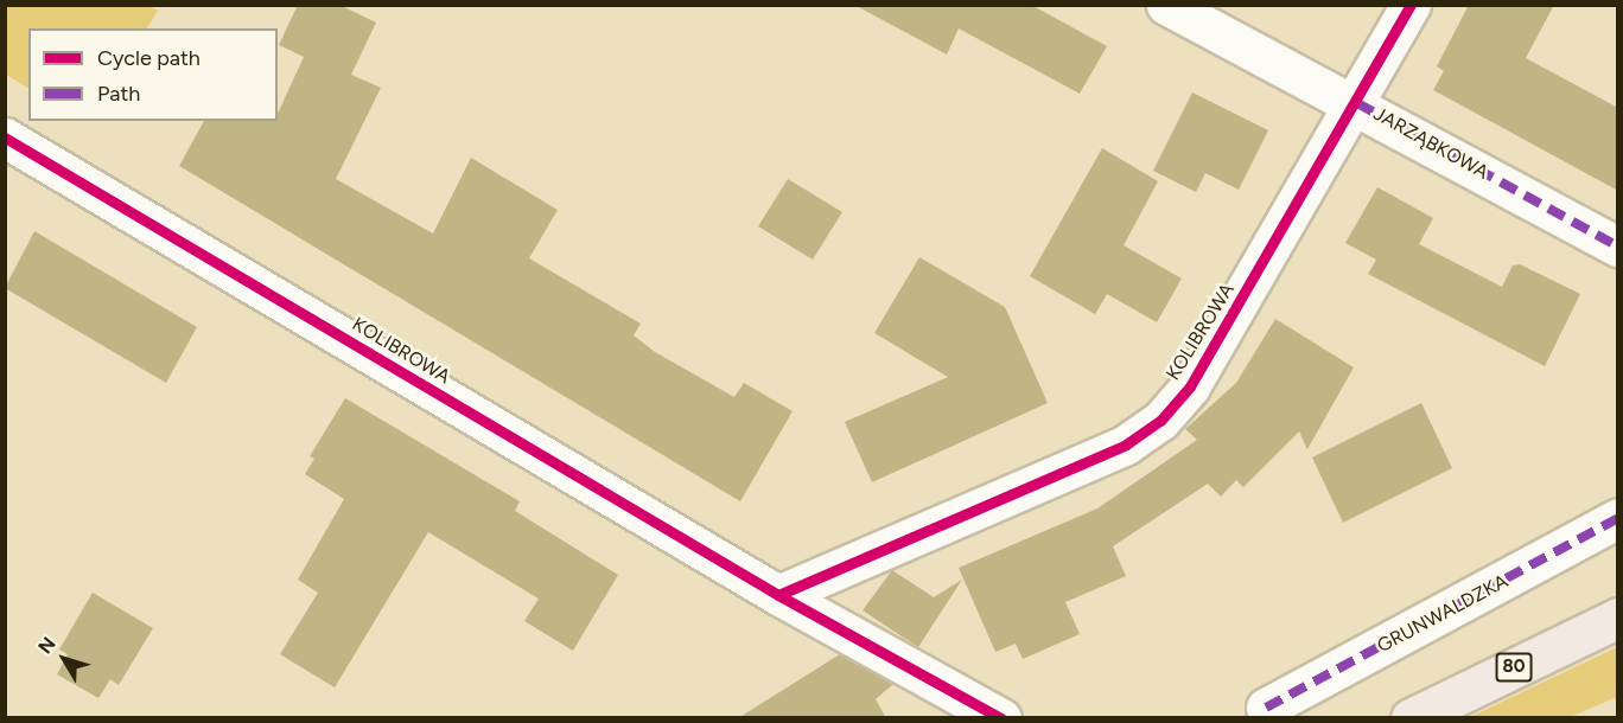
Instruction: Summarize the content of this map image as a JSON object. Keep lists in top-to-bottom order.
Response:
{
  "streets": {
    "main road": ["80"],
    "street": ["JARZĄBKOWA", "KOLIBROWA", "GRUNWALDZKA"]
  },
  "crossings": [
    ["JARZĄBKOWA", "KOLIBROWA"]
  ],
  "legend": ["Cycle path", "Path"],
  "north": "top left"
}
